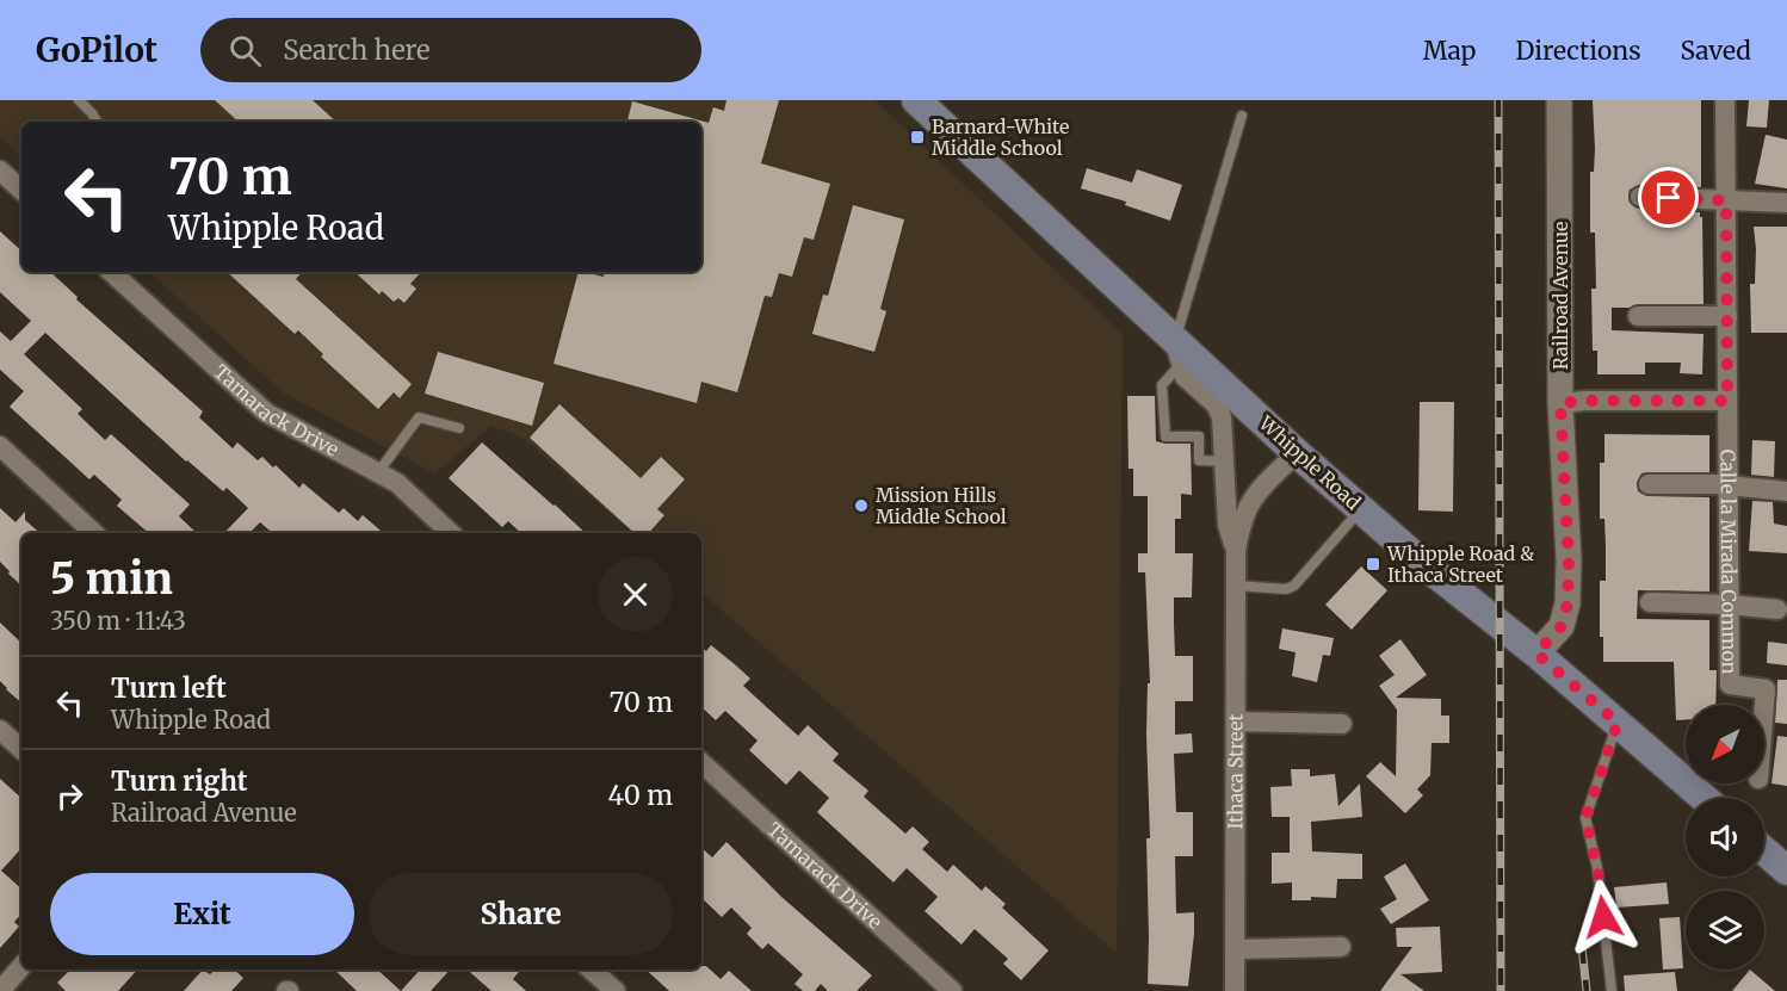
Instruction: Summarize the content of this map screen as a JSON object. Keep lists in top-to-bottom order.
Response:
{
  "streets": {
    "main road": ["Whipple Road"],
    "street": [
      "Railroad Avenue",
      "Tamarack Drive",
      "Calle la Mirada Common",
      "Ithaca Street"
    ]
  },
  "crossings": [
    ["Railroad Avenue", "Whipple Road"],
    ["Whipple Road", "Ithaca Street"]
  ],
  "places": {
    "transit": ["Barnard-White Middle School", "Whipple Road & Ithaca Street"],
    "other": ["Mission Hills Middle School"]
  },
  "north": "bottom left",
  "page": {
    "header": "GoPilot",
    "search": "Search here",
    "nav": ["Map", "Directions", "Saved"],
    "turn": ["70 m", "Whipple Road"],
    "heading": ["5 min", "350 m · 11:43"],
    "list": [
      {
        "name": "Turn left",
        "note": "Whipple Road",
        "value": "70 m"
      },
      {
        "name": "Turn right",
        "note": "Railroad Avenue",
        "value": "40 m"
      }
    ],
    "buttons": ["Exit", "Share"]
  }
}
